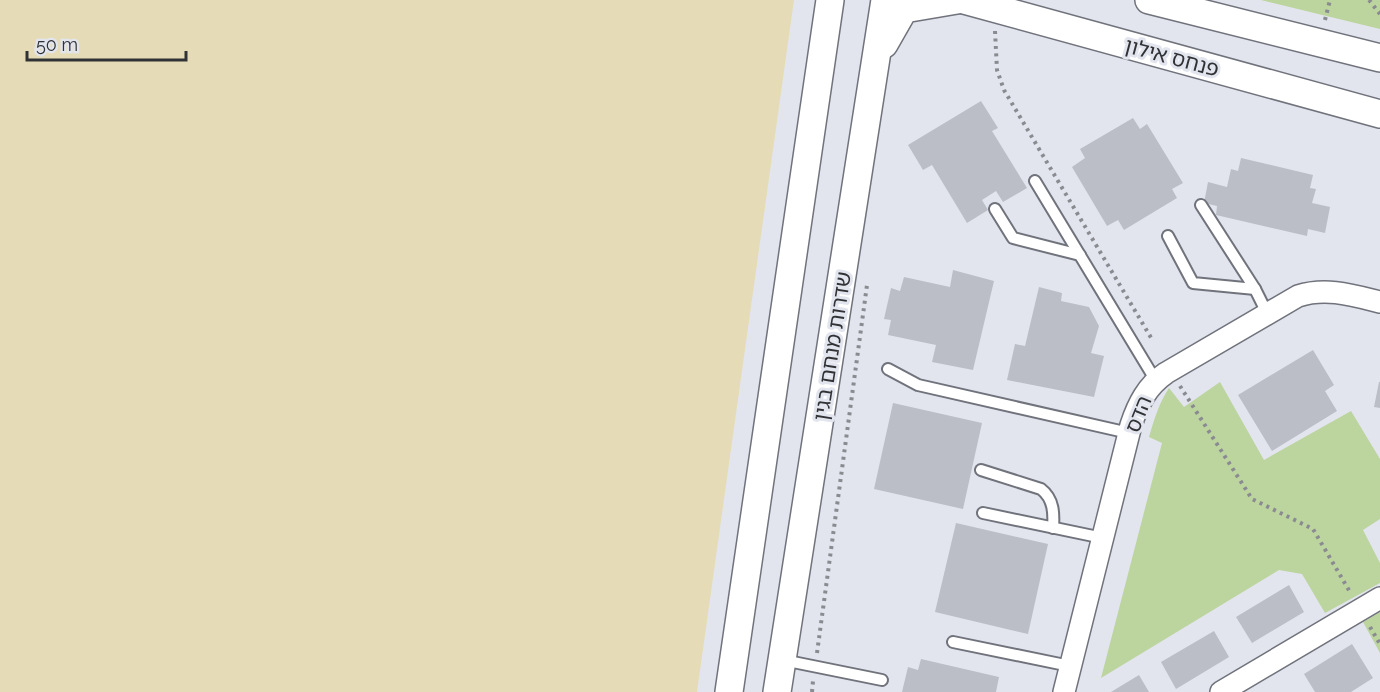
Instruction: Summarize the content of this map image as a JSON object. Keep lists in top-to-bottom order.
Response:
{
  "streets": {
    "street": ["פנחס אילון", "שדרות מנחם בגין", "הדס"]
  },
  "scale_bar": "50 m"
}
